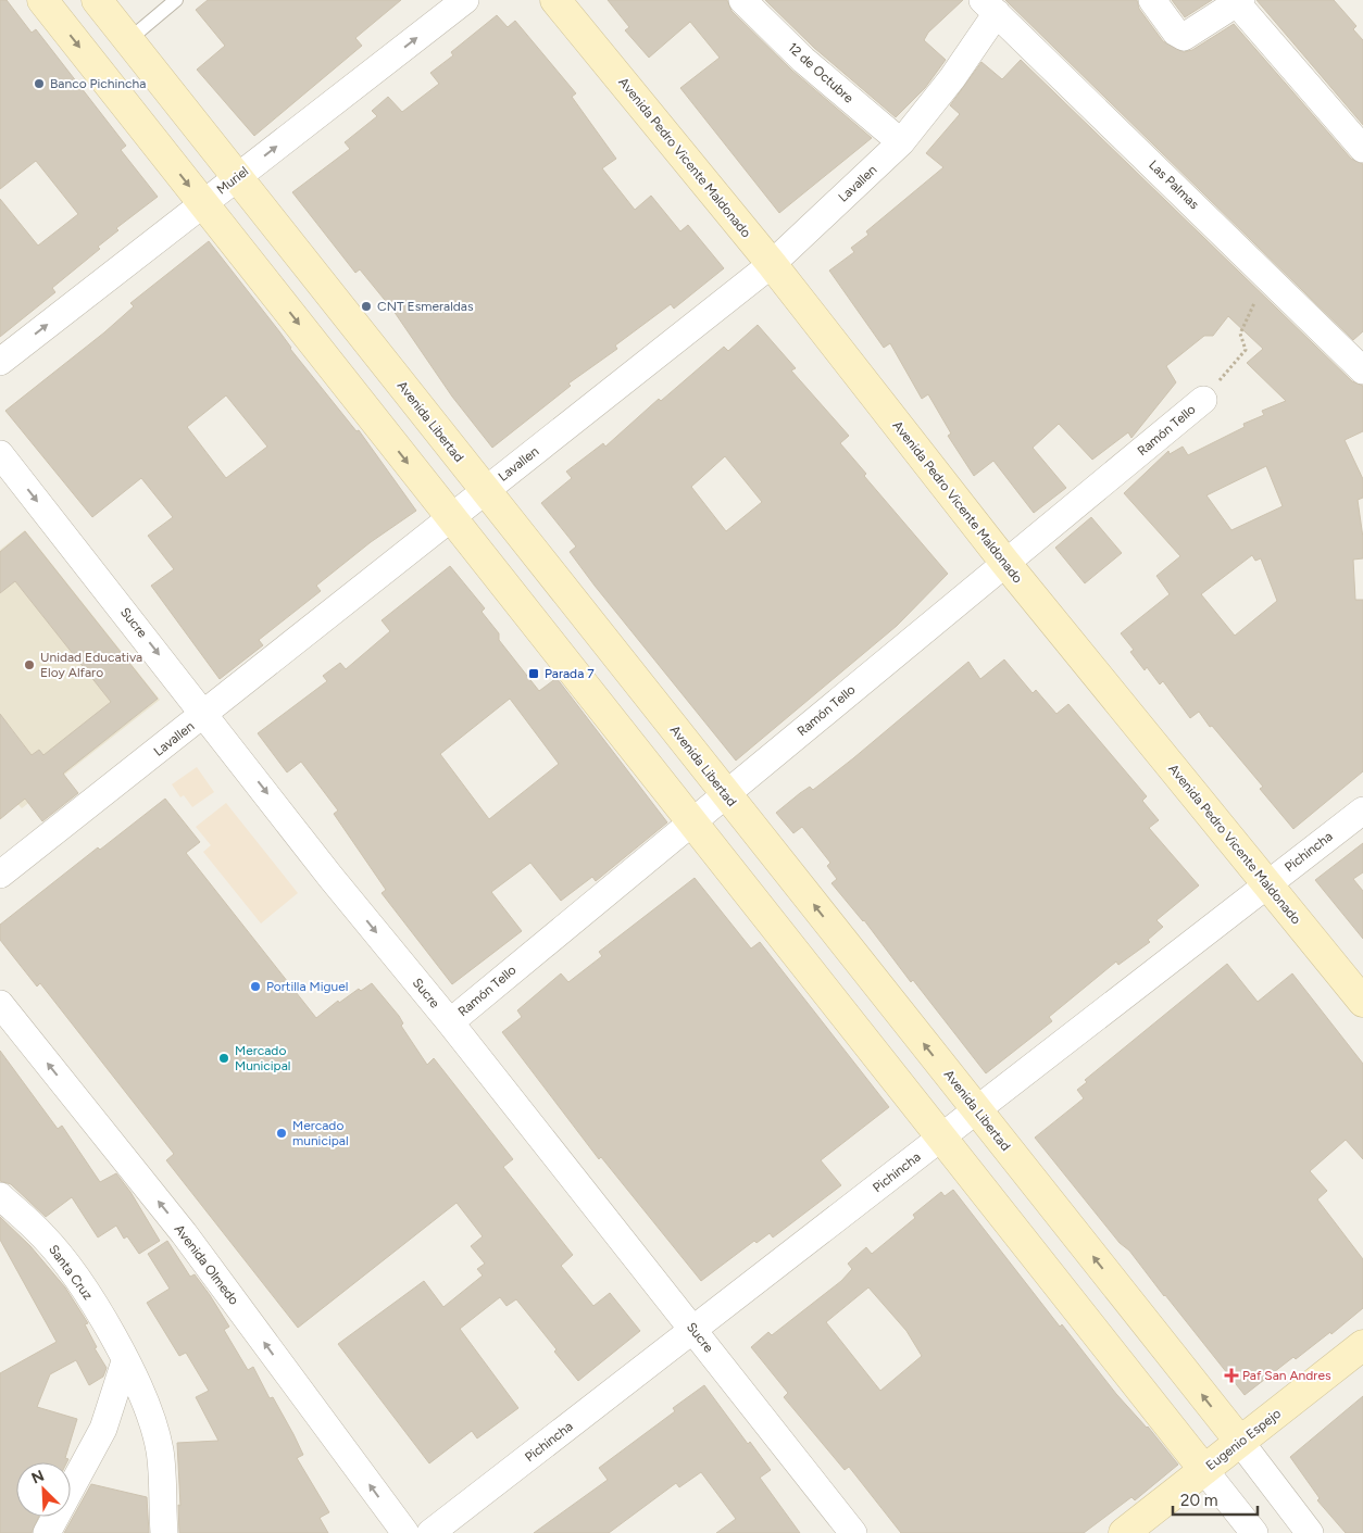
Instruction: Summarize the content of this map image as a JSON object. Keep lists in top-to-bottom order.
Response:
{
  "streets": {
    "street": [
      "12 de Octubre",
      "Avenida Pedro Vicente Maldonado",
      "Muriel",
      "Lavallen",
      "Las Palmas",
      "Avenida Libertad",
      "Ramón Tello",
      "Sucre",
      "Pichincha",
      "Avenida Olmedo",
      "Santa Cruz",
      "Eugenio Espejo"
    ]
  },
  "crossings": [
    ["12 de Octubre", "Lavallen"],
    ["Avenida Pedro Vicente Maldonado", "Lavallen"],
    ["Avenida Pedro Vicente Maldonado", "Ramón Tello"],
    ["Avenida Pedro Vicente Maldonado", "Pichincha"],
    ["Muriel", "Avenida Libertad"],
    ["Lavallen", "Las Palmas"],
    ["Lavallen", "Avenida Libertad"],
    ["Lavallen", "Sucre"],
    ["Avenida Libertad", "Ramón Tello"],
    ["Avenida Libertad", "Pichincha"],
    ["Avenida Libertad", "Eugenio Espejo"],
    ["Ramón Tello", "Sucre"],
    ["Sucre", "Pichincha"]
  ],
  "one_way": ["Muriel", "Sucre", "Avenida Olmedo"],
  "places": {
    "other": [
      "Banco Pichincha",
      "CNT Esmeraldas",
      "Unidad Educativa Eloy Alfaro",
      "Portilla Miguel",
      "Mercado Municipal",
      "Mercado municipal"
    ],
    "transit": ["Parada 7"],
    "health": ["Paf San Andres"]
  },
  "scale_bar": "20 m",
  "north": "top left"
}
